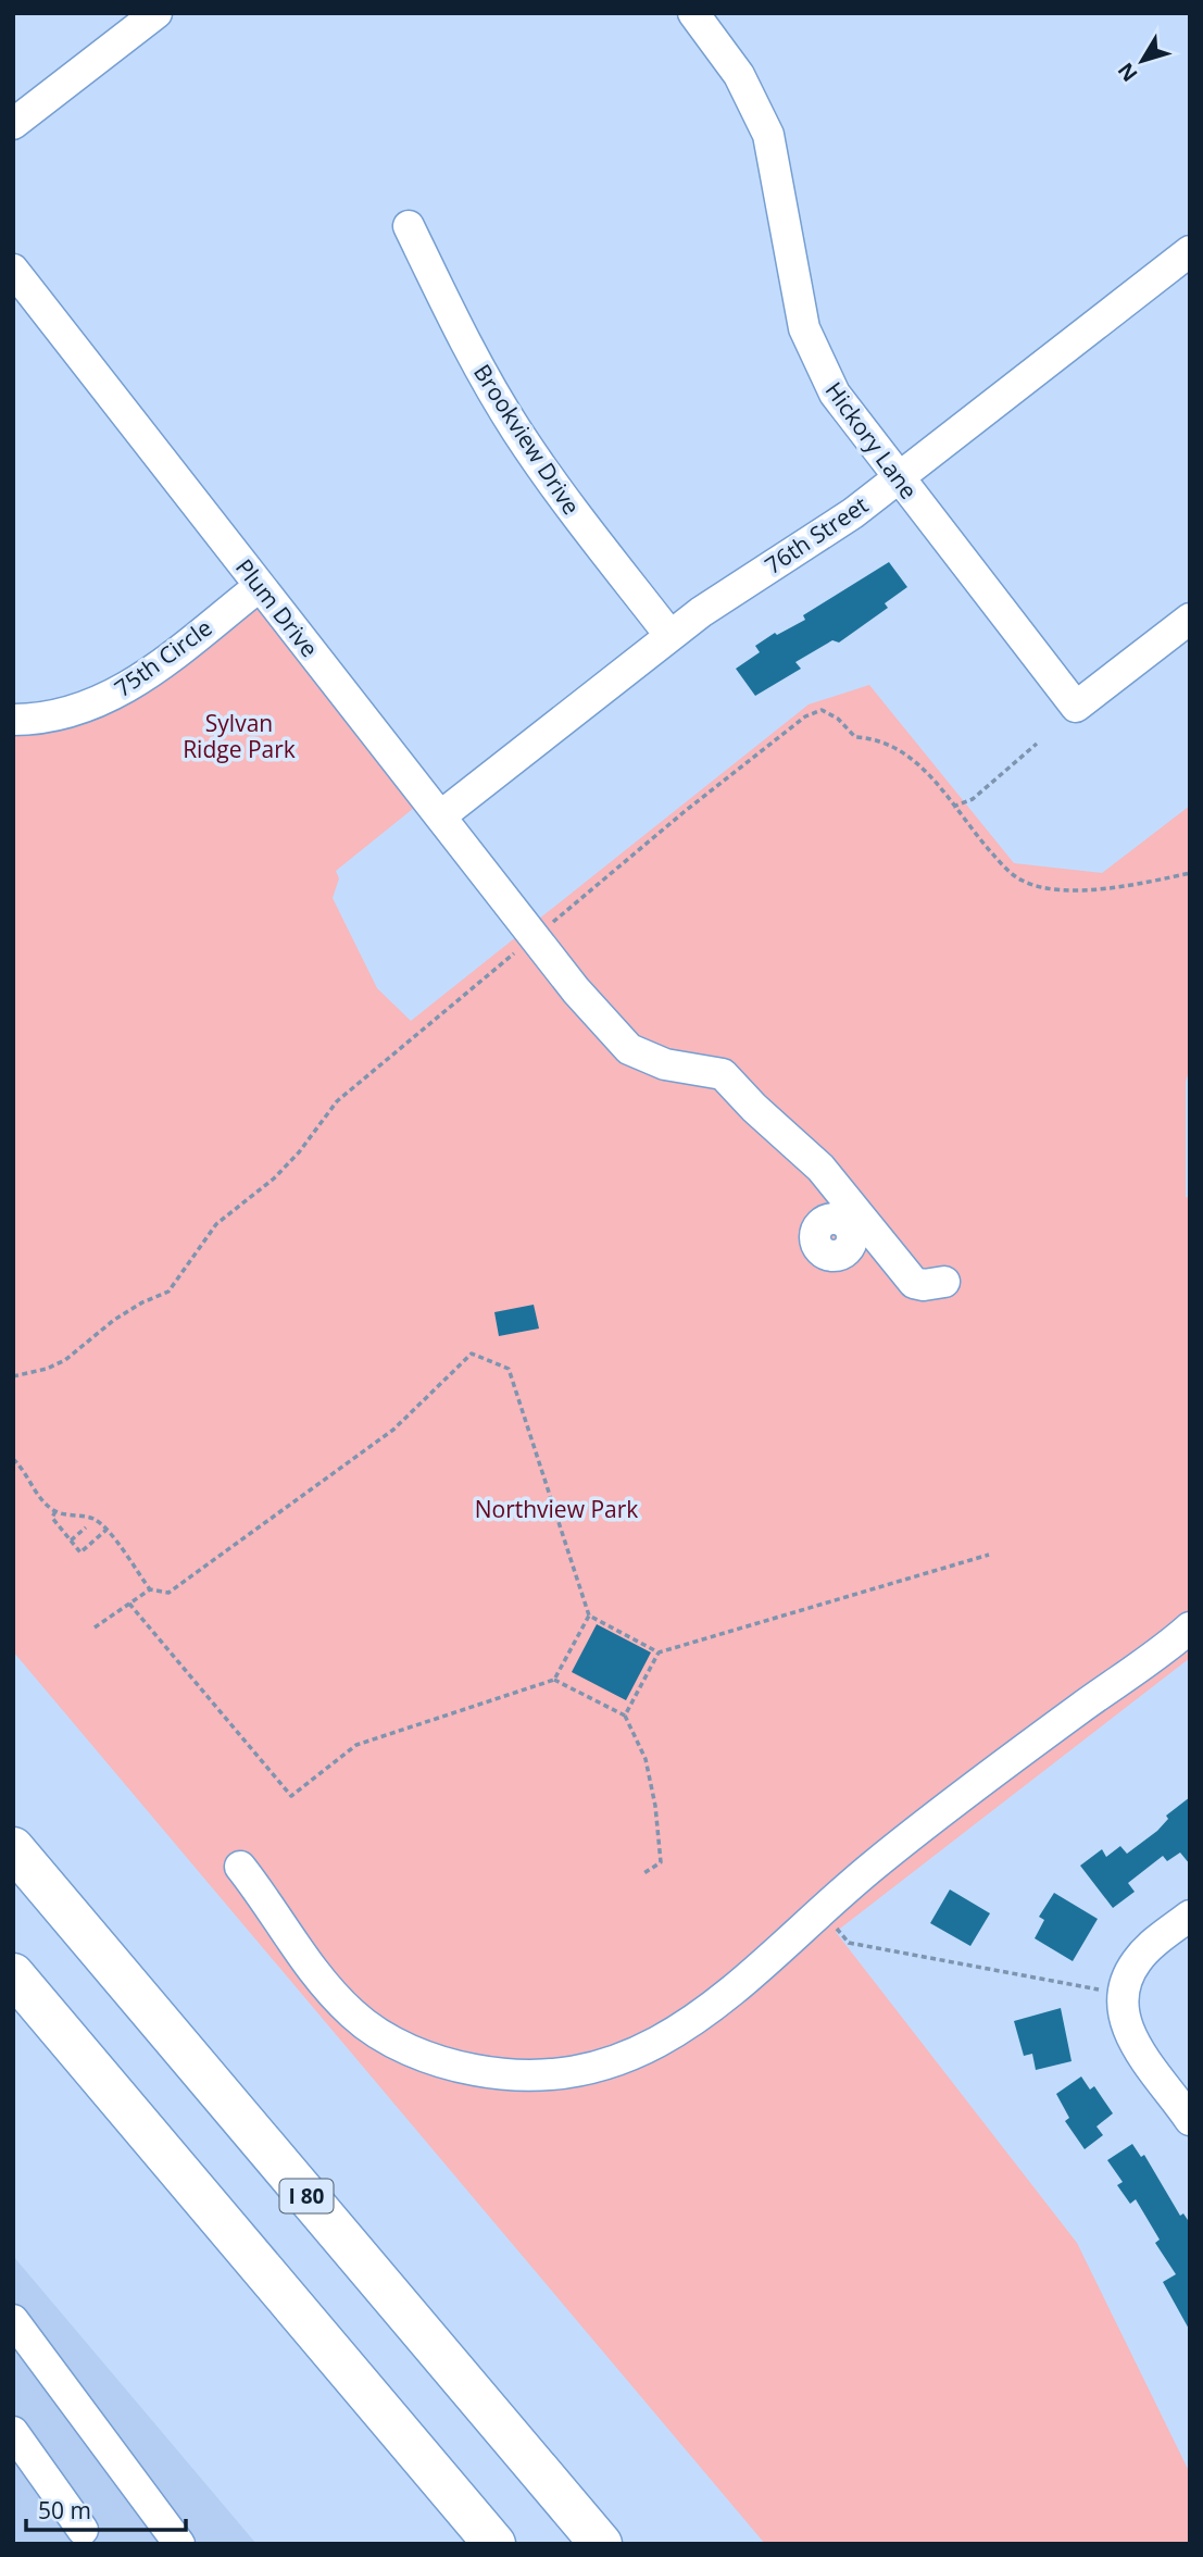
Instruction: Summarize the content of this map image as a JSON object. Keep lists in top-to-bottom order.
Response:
{
  "streets": {
    "highway": ["I 80"],
    "street": [
      "Brookview Drive",
      "Hickory Lane",
      "76th Street",
      "Plum Drive",
      "75th Circle"
    ]
  },
  "crossings": [
    ["Brookview Drive", "76th Street"],
    ["Hickory Lane", "76th Street"],
    ["76th Street", "Plum Drive"],
    ["Plum Drive", "75th Circle"]
  ],
  "parks": ["Sylvan Ridge Park", "Northview Park"],
  "scale_bar": "50 m",
  "north": "bottom left"
}
